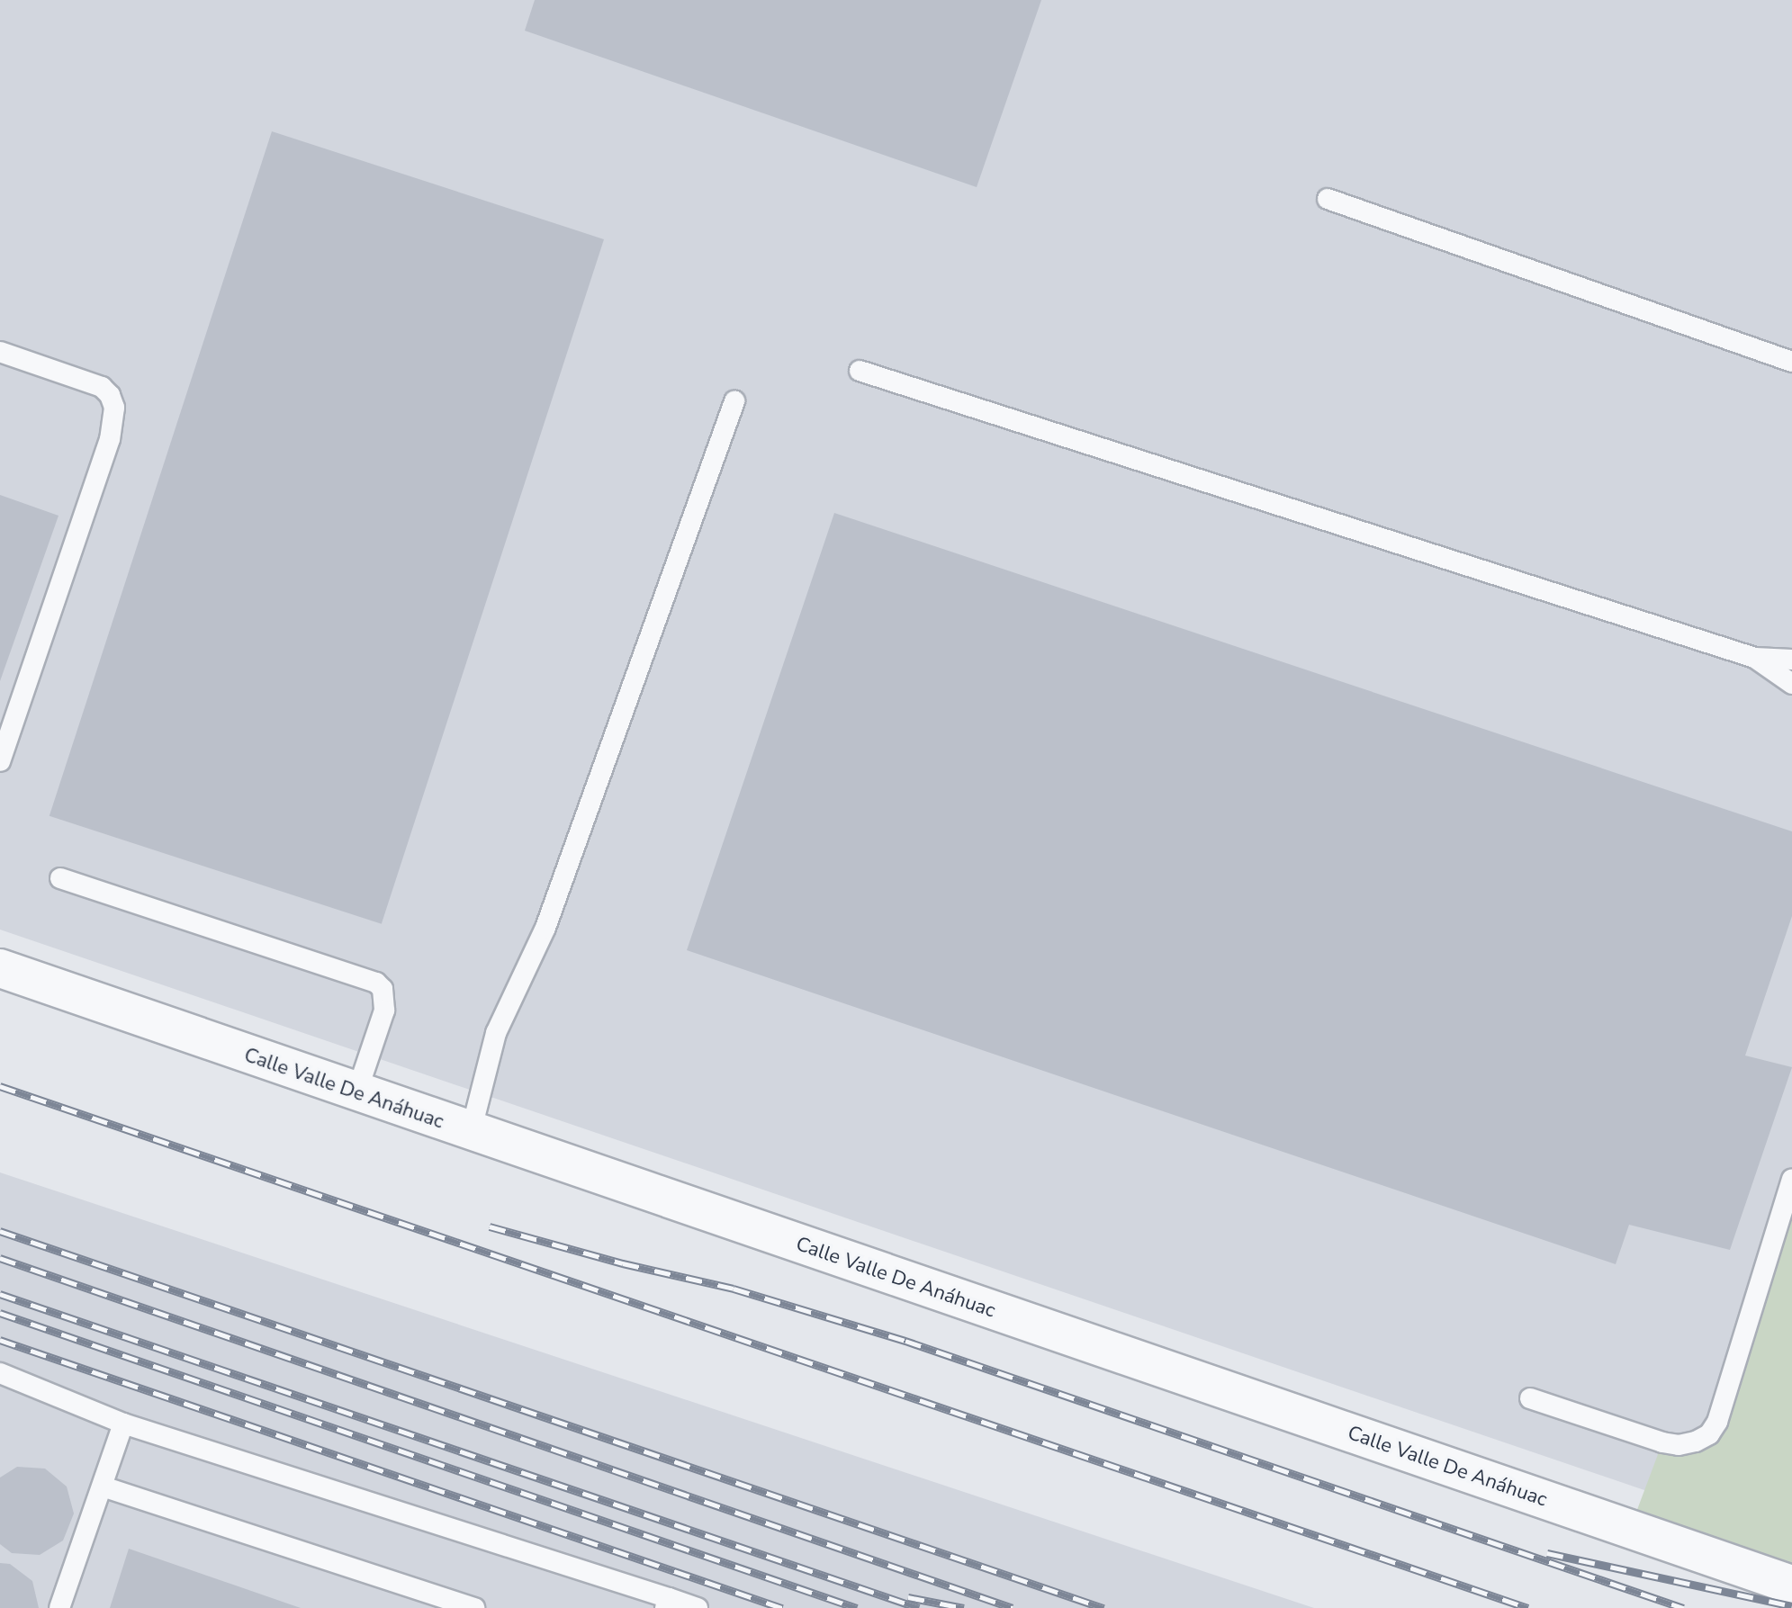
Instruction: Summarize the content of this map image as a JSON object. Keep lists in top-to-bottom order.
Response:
{
  "streets": {
    "street": ["Calle Valle De Anáhuac"]
  }
}
